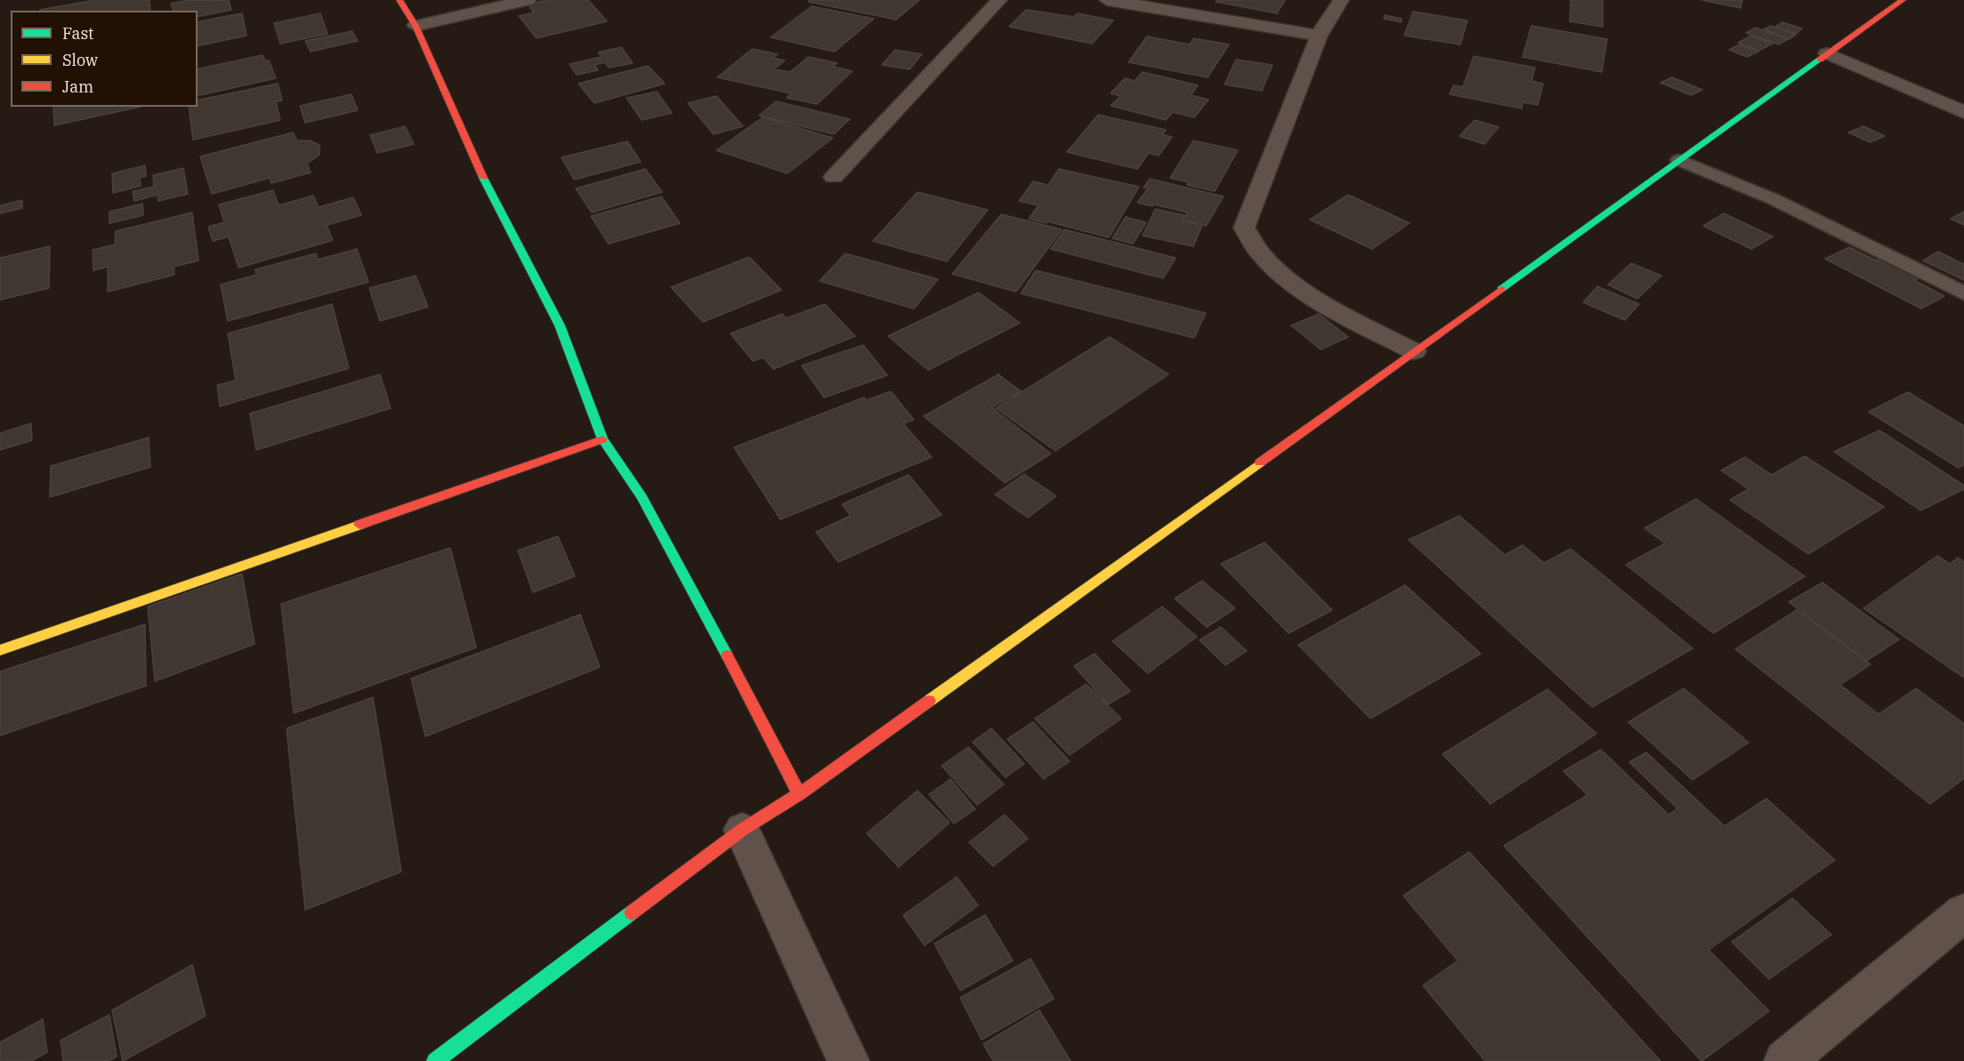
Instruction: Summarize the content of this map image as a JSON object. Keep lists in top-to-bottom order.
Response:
{
  "legend": ["Fast", "Slow", "Jam"]
}
